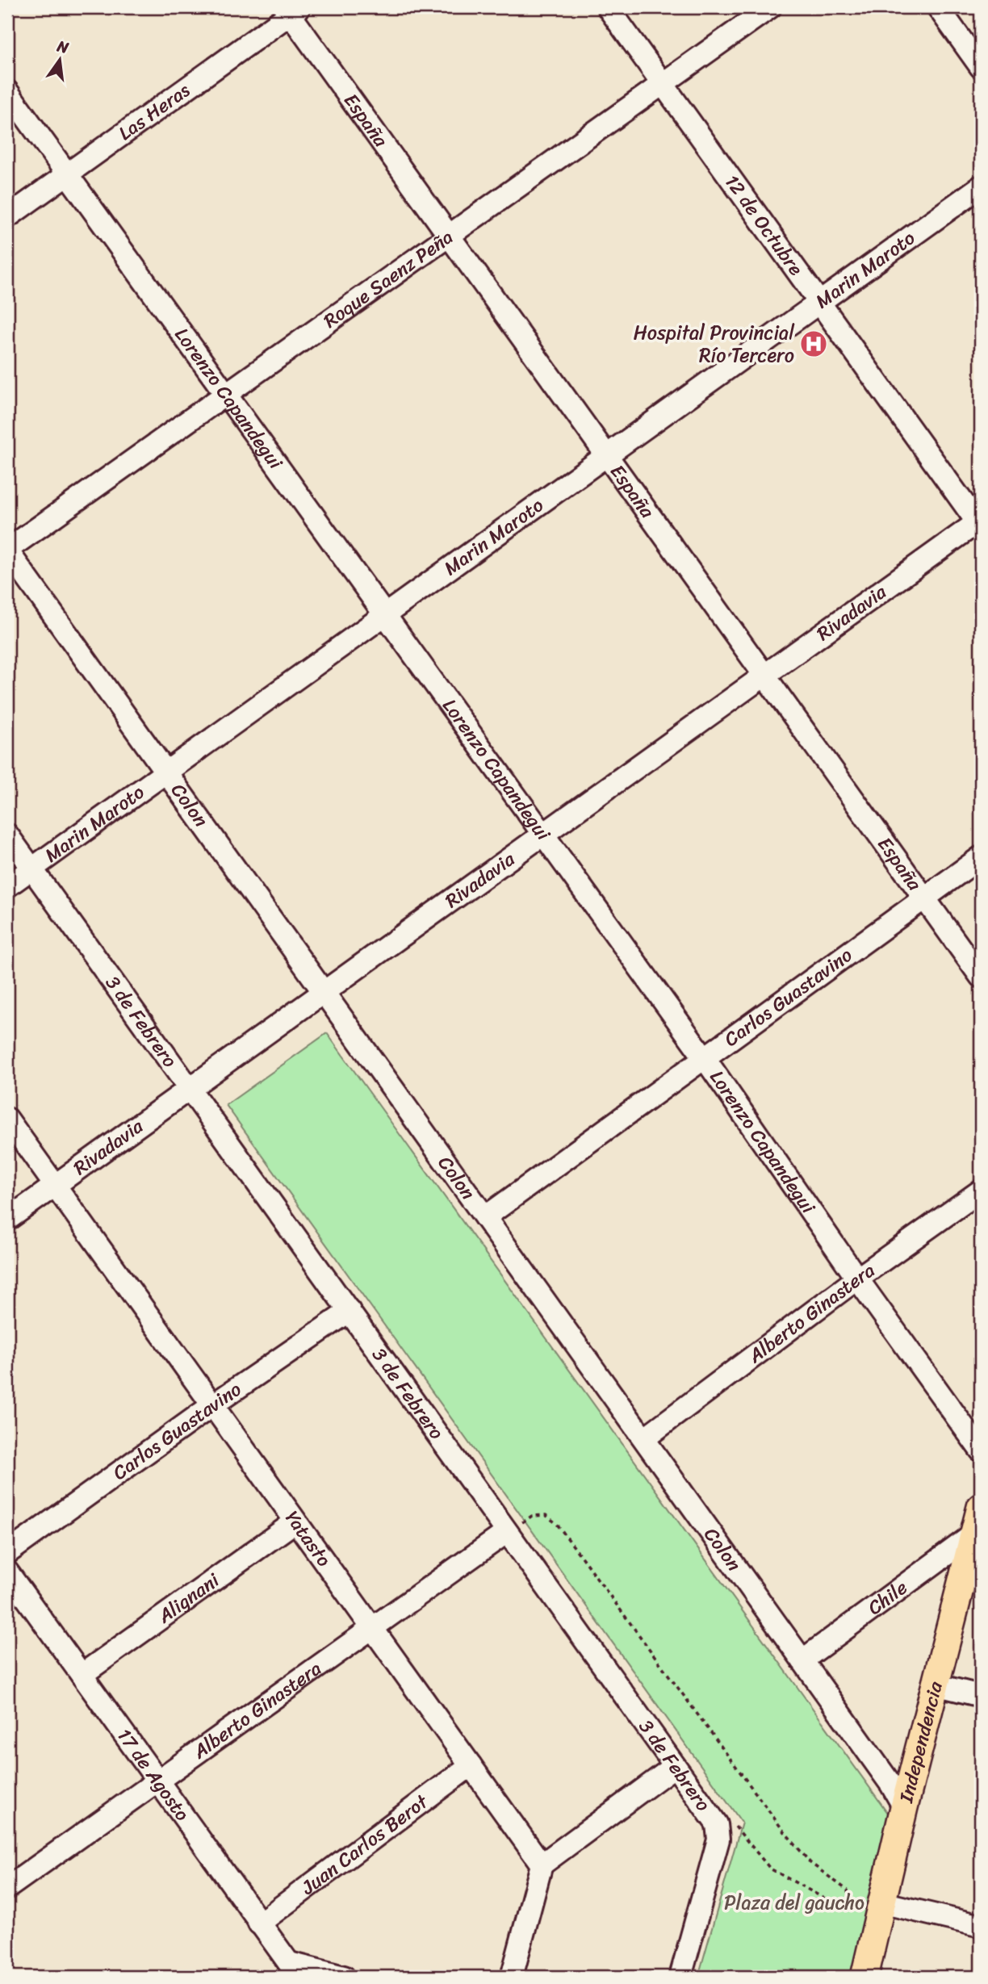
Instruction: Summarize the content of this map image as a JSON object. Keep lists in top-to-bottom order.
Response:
{
  "streets": {
    "main road": ["Independencia"],
    "street": [
      "Las Heras",
      "España",
      "12 de Octubre",
      "Marin Maroto",
      "Roque Saenz Peña",
      "Lorenzo Capandegui",
      "Rivadavia",
      "Colon",
      "Carlos Guastavino",
      "3 de Febrero",
      "Alberto Ginastera",
      "Yatasto",
      "Chile",
      "Alignani",
      "17 de Agosto",
      "Juan Carlos Berot"
    ]
  },
  "crossings": [
    ["Las Heras", "España"],
    ["Las Heras", "Lorenzo Capandegui"],
    ["España", "Marin Maroto"],
    ["España", "Roque Saenz Peña"],
    ["España", "Rivadavia"],
    ["España", "Carlos Guastavino"],
    ["12 de Octubre", "Marin Maroto"],
    ["12 de Octubre", "Roque Saenz Peña"],
    ["12 de Octubre", "Rivadavia"],
    ["Marin Maroto", "Lorenzo Capandegui"],
    ["Marin Maroto", "Colon"],
    ["Marin Maroto", "3 de Febrero"],
    ["Roque Saenz Peña", "Lorenzo Capandegui"],
    ["Roque Saenz Peña", "Colon"],
    ["Lorenzo Capandegui", "Rivadavia"],
    ["Lorenzo Capandegui", "Carlos Guastavino"],
    ["Lorenzo Capandegui", "Alberto Ginastera"],
    ["Rivadavia", "Colon"],
    ["Rivadavia", "3 de Febrero"],
    ["Rivadavia", "Yatasto"],
    ["Colon", "Carlos Guastavino"],
    ["Colon", "Alberto Ginastera"],
    ["Colon", "Chile"],
    ["Colon", "Independencia"],
    ["Carlos Guastavino", "3 de Febrero"],
    ["Carlos Guastavino", "Yatasto"],
    ["3 de Febrero", "Alberto Ginastera"],
    ["Alberto Ginastera", "Yatasto"],
    ["Alberto Ginastera", "17 de Agosto"],
    ["Yatasto", "Alignani"],
    ["Yatasto", "Juan Carlos Berot"],
    ["Chile", "Independencia"],
    ["Alignani", "17 de Agosto"],
    ["17 de Agosto", "Juan Carlos Berot"]
  ],
  "parks": ["Plaza del gaucho"],
  "places": {
    "hospital": ["Hospital Provincial Río Tercero"]
  },
  "north": "top"
}
